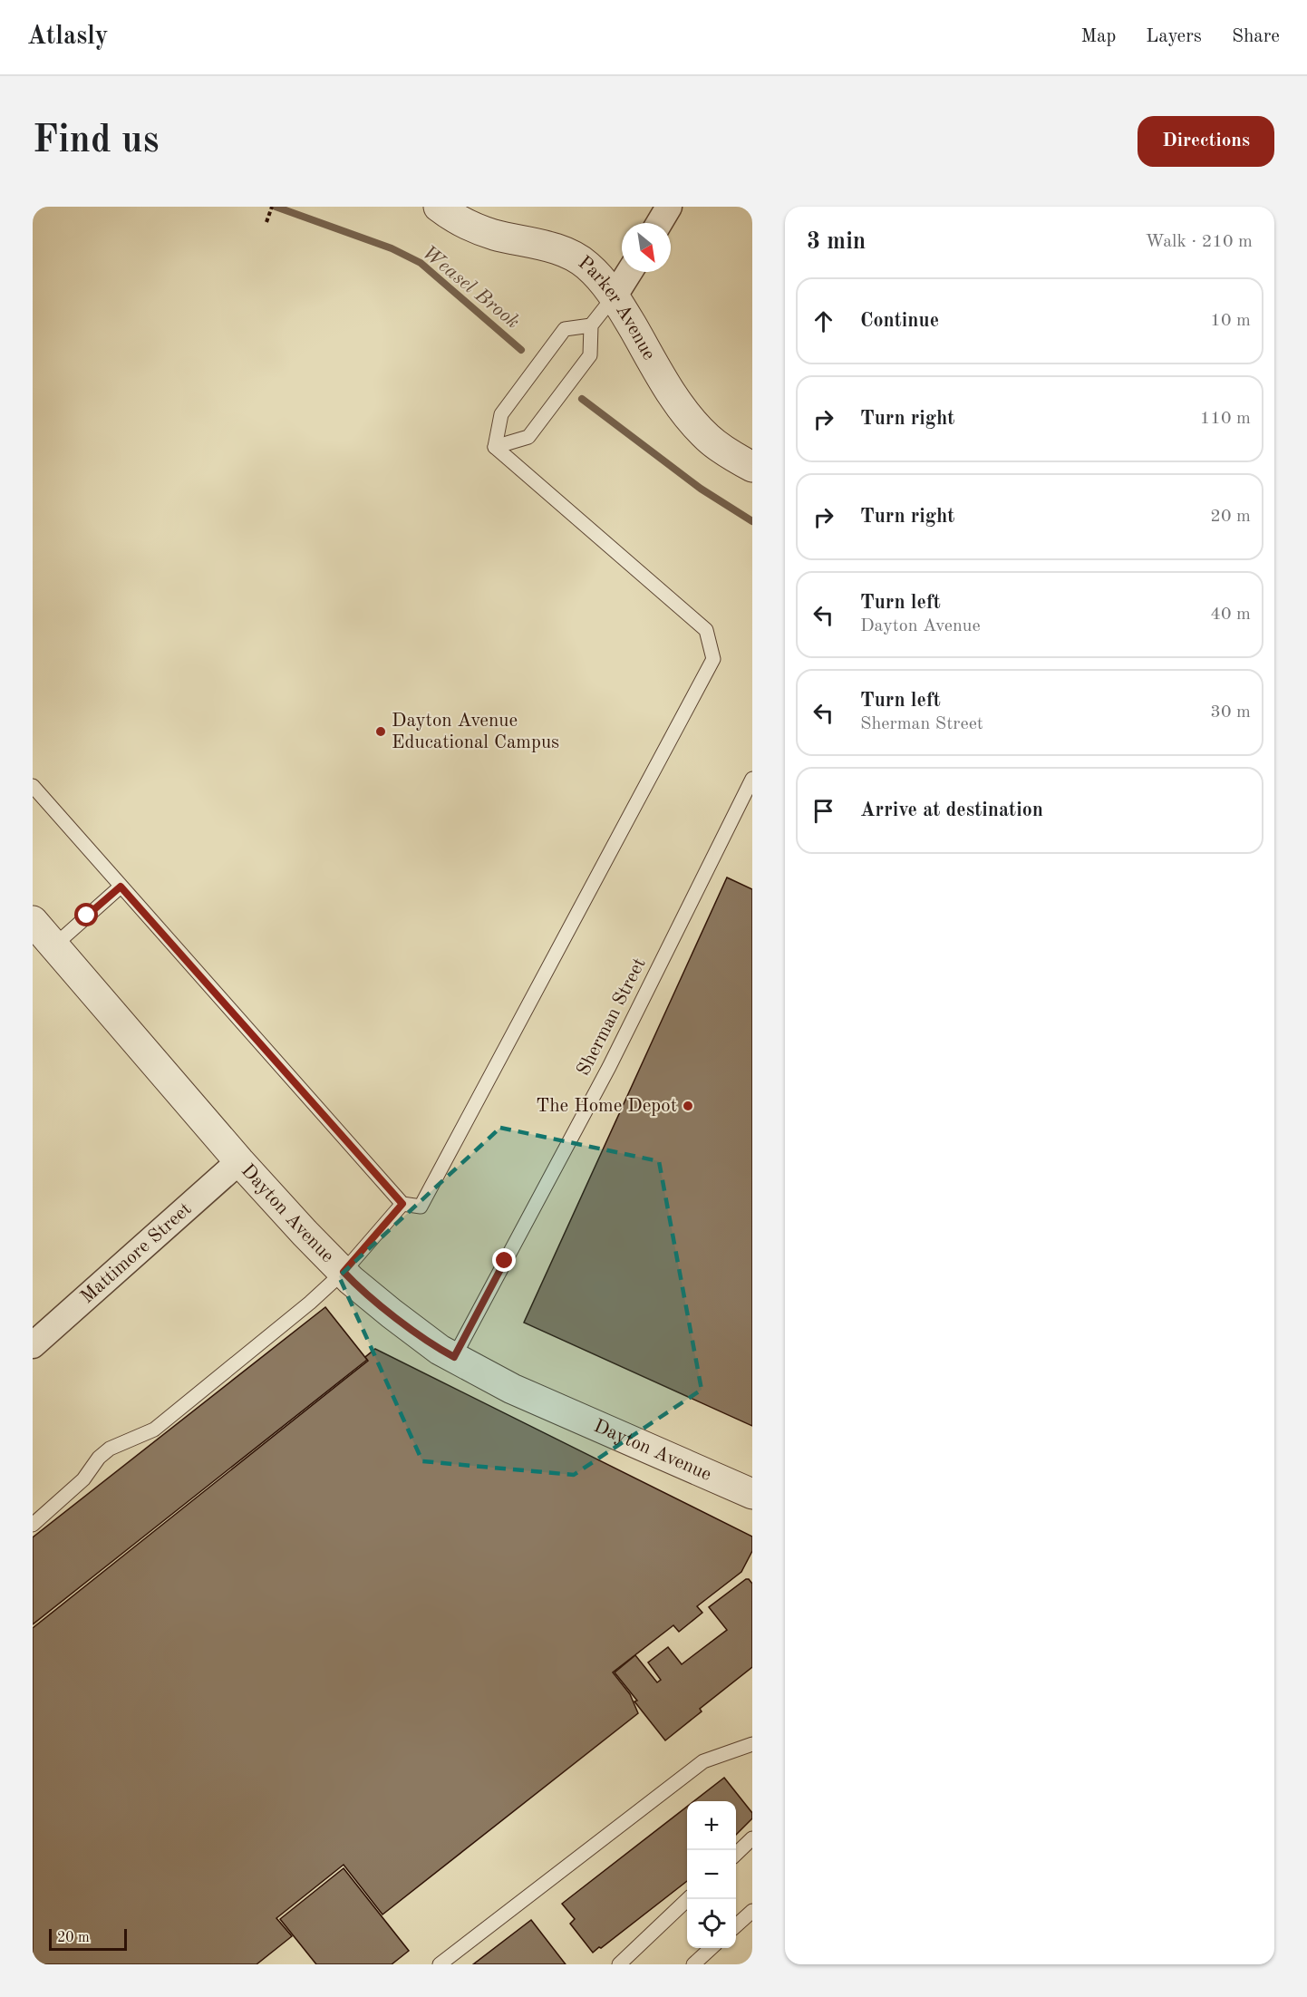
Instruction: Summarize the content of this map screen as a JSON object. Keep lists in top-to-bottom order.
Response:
{
  "streets": {
    "street": ["Parker Avenue", "Dayton Avenue", "Mattimore Street"],
    "lane": ["Sherman Street"]
  },
  "crossings": [
    ["Sherman Street", "Dayton Avenue"],
    ["Dayton Avenue", "Mattimore Street"]
  ],
  "water": ["Weasel Brook"],
  "places": ["Dayton Avenue Educational Campus", "The Home Depot"],
  "scale_bar": "20 m",
  "north": "bottom right",
  "page": {
    "header": "Atlasly",
    "nav": ["Map", "Layers", "Share"],
    "buttons": "Directions",
    "title": "Find us",
    "heading": ["3 min", "Walk · 210 m"],
    "list": [
      ["Continue", "10 m"],
      ["Turn right", "110 m"],
      ["Turn right", "20 m"],
      ["Turn left", "Dayton Avenue", "40 m"],
      ["Turn left", "Sherman Street", "30 m"],
      "Arrive at destination"
    ],
    "map_buttons": ["+", "−"],
    "scale": "20 m"
  }
}
